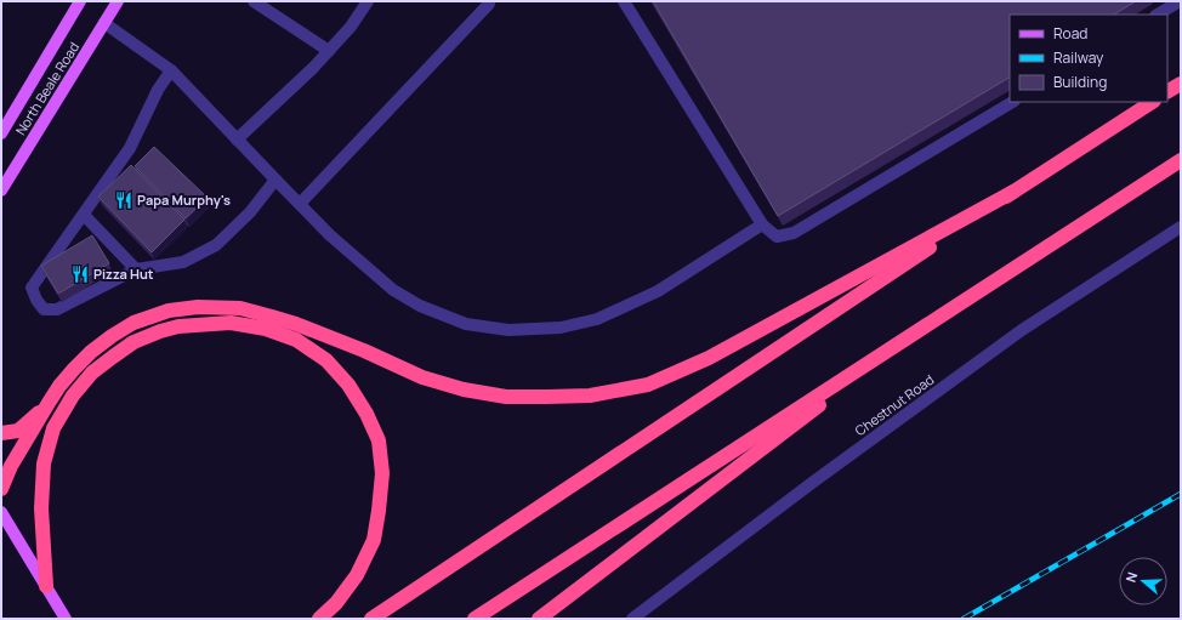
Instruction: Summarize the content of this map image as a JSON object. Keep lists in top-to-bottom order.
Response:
{
  "streets": {
    "main road": ["North Beale Road"],
    "lane": ["Chestnut Road"]
  },
  "places": {
    "restaurant": ["Papa Murphy's", "Pizza Hut"]
  },
  "legend": ["Road", "Railway", "Building"],
  "north": "left"
}
